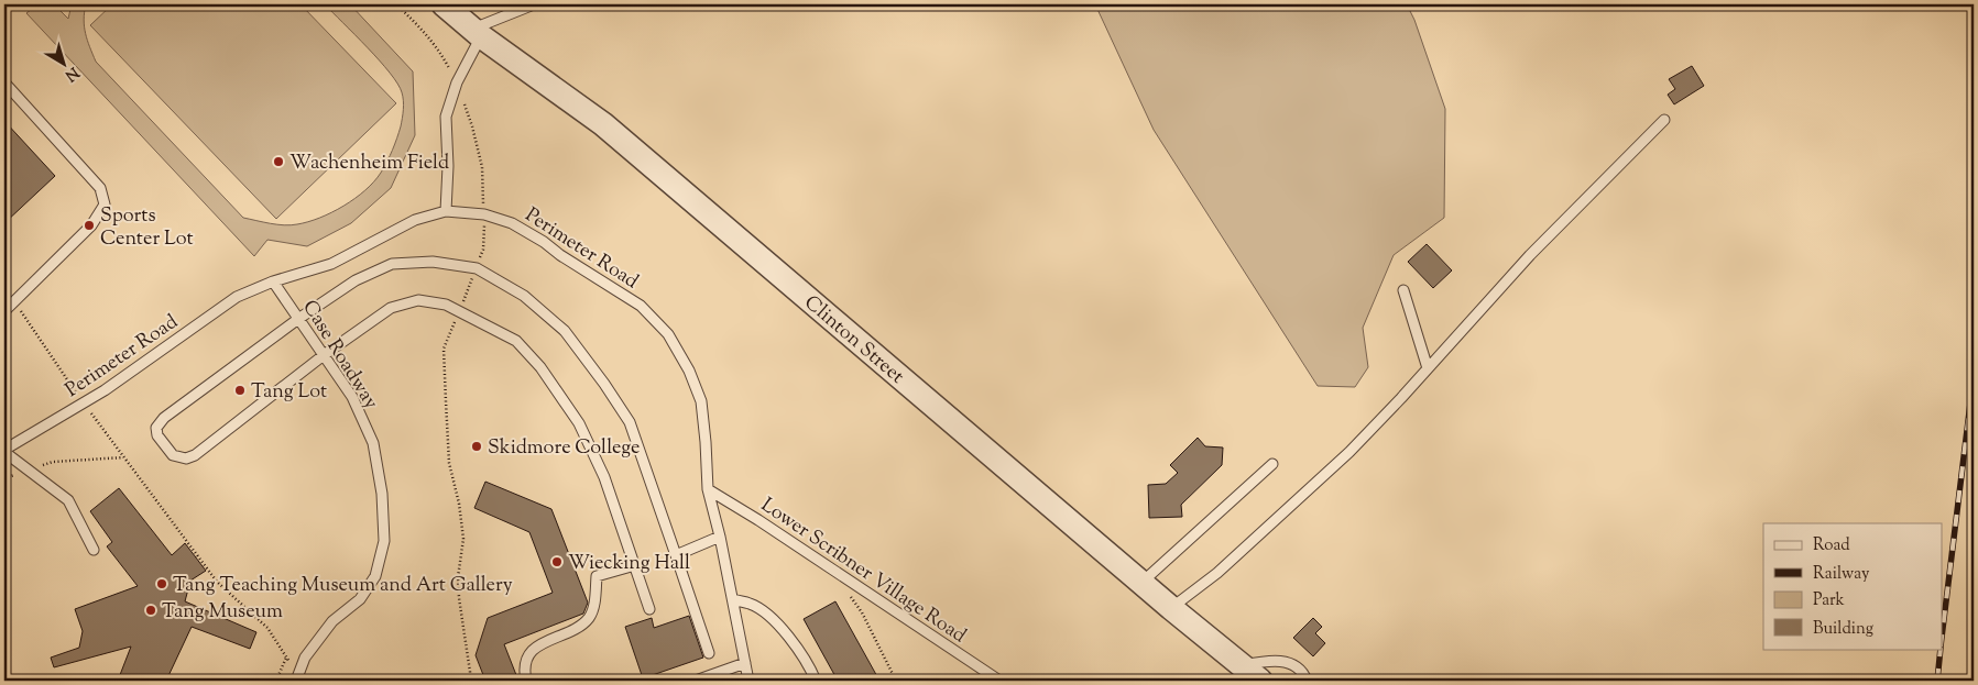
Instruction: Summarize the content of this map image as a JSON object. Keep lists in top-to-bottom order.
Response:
{
  "streets": {
    "street": ["Clinton Street"],
    "lane": ["Perimeter Road", "Case Roadway", "Lower Scribner Village Road"]
  },
  "crossings": [
    ["Perimeter Road", "Case Roadway"],
    ["Perimeter Road", "Lower Scribner Village Road"]
  ],
  "places": [
    "Wachenheim Field",
    "Sports Center Lot",
    "Tang Lot",
    "Skidmore College",
    "Wiecking Hall",
    "Tang Teaching Museum and Art Gallery",
    "Tang Museum"
  ],
  "legend": [
    "Road",
    "Railway",
    "Park",
    "Building"
  ],
  "north": "bottom right"
}
